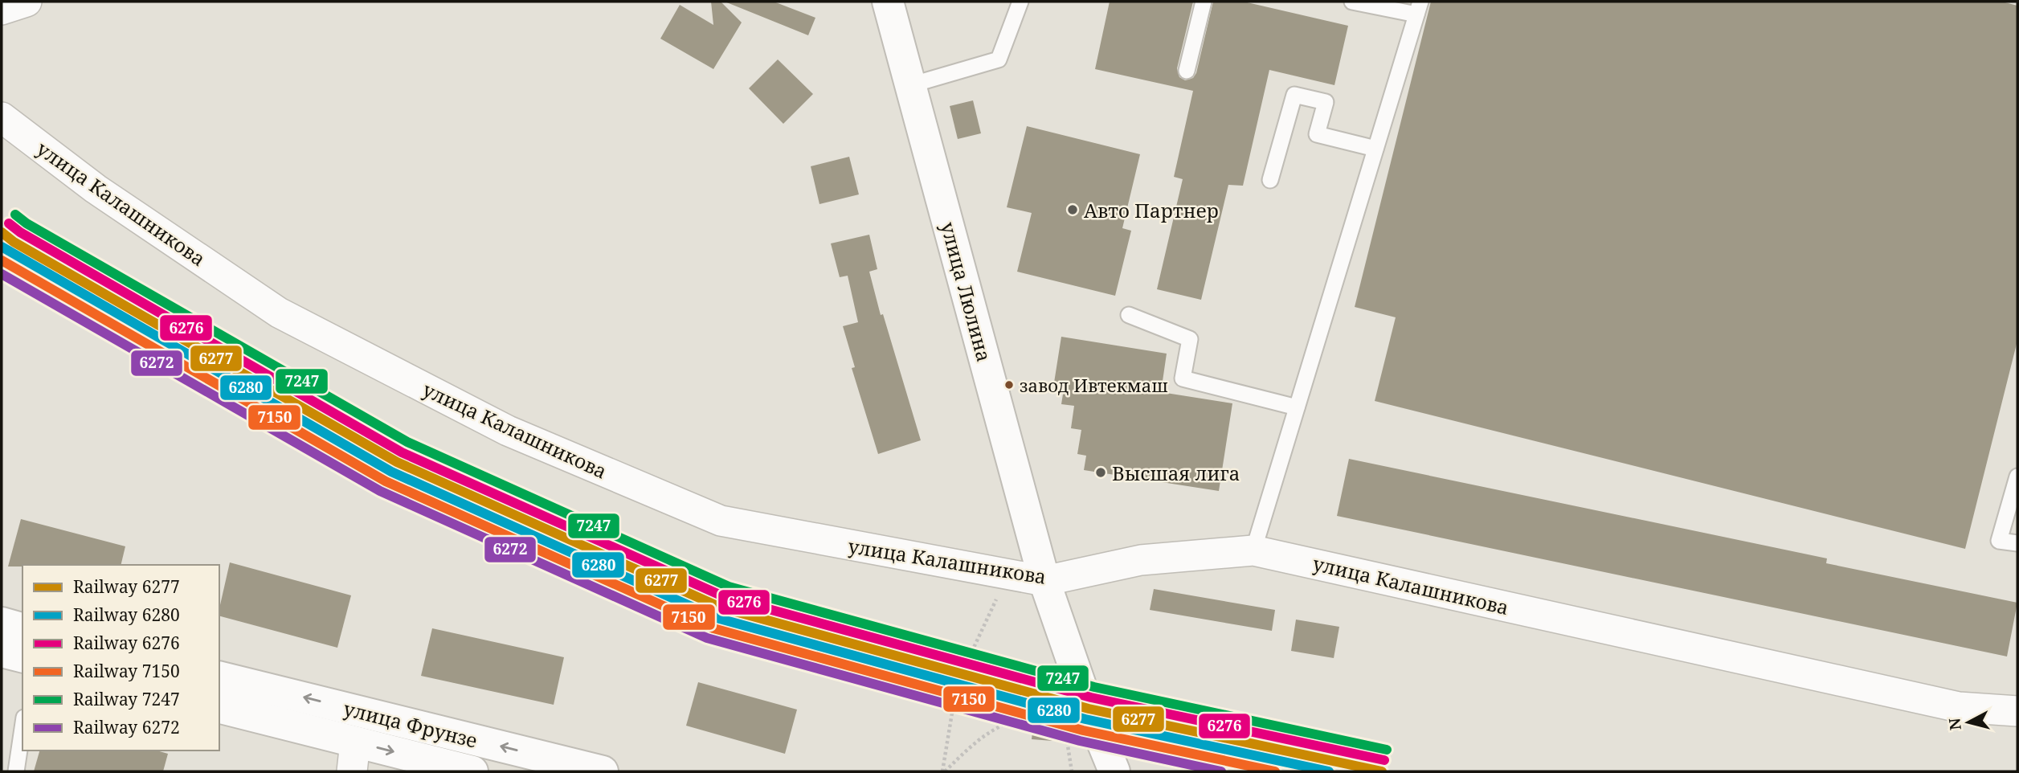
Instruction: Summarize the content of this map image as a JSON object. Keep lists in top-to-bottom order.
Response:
{
  "streets": {
    "main road": ["улица Люлина", "улица Фрунзе"],
    "street": ["улица Калашникова"]
  },
  "crossings": [
    ["улица Калашникова", "улица Люлина"]
  ],
  "places": ["Авто Партнер", "завод Ивтекмаш", "Высшая лига"],
  "lines": [
    "rail line 7247",
    "rail line 6276",
    "rail line 6277",
    "rail line 6280",
    "rail line 7150",
    "rail line 6272"
  ],
  "legend": [
    "Railway 6277",
    "Railway 6280",
    "Railway 6276",
    "Railway 7150",
    "Railway 7247",
    "Railway 6272"
  ],
  "north": "left"
}
